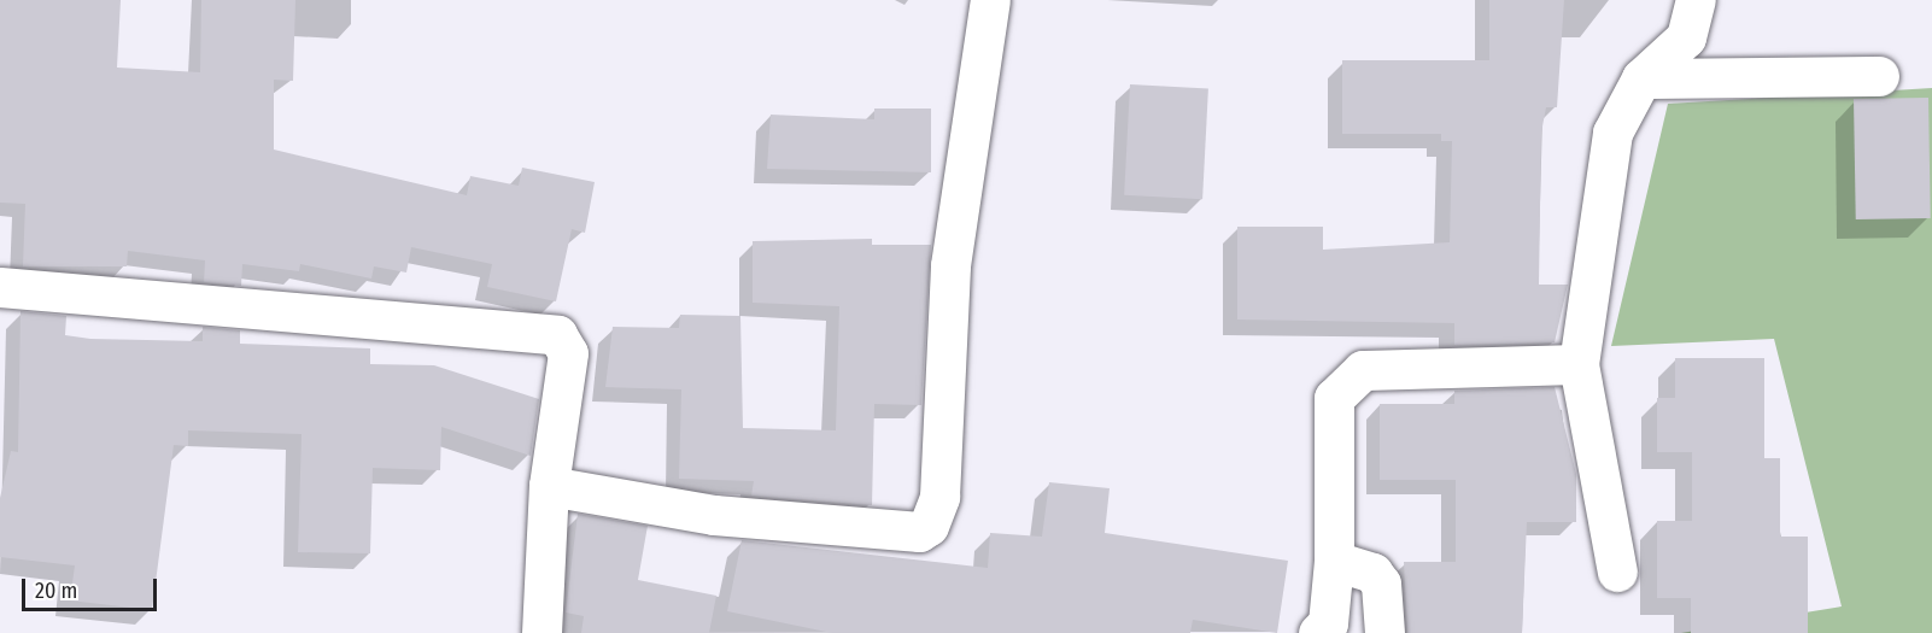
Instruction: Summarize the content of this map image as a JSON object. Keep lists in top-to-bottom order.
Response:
{
  "scale_bar": "20 m"
}
